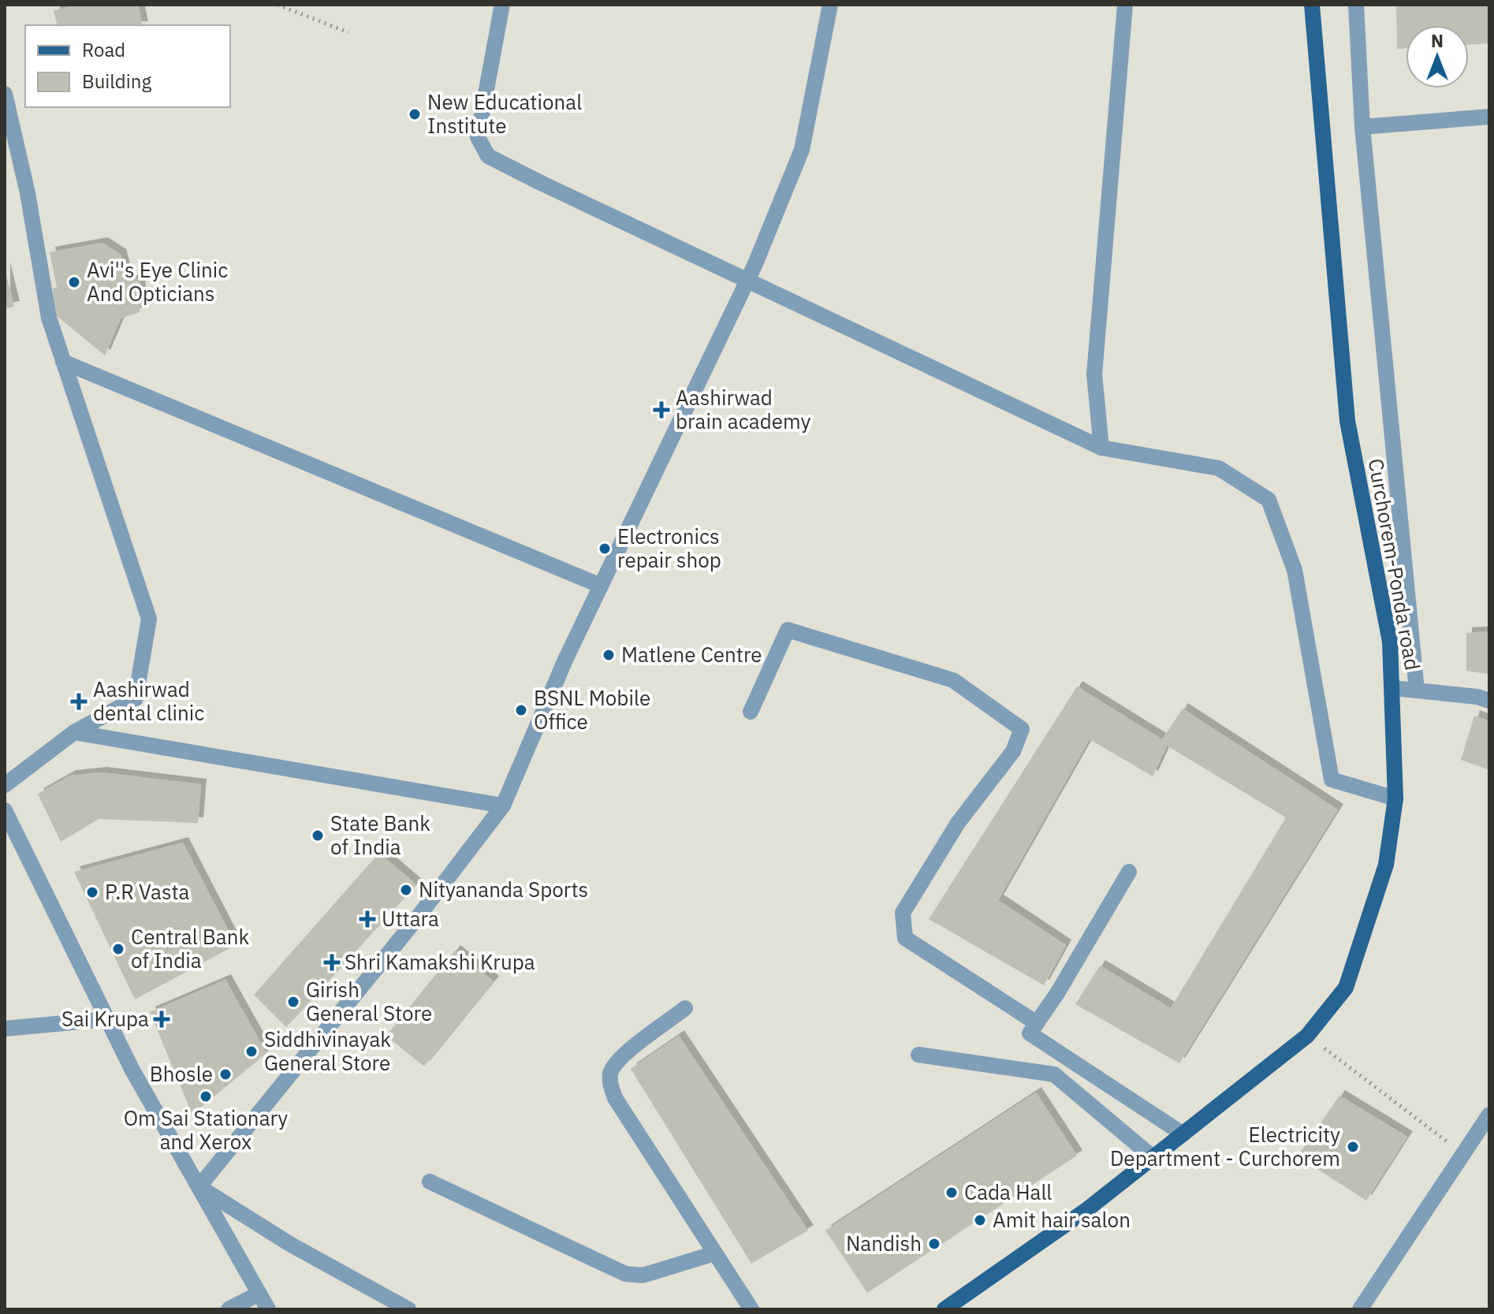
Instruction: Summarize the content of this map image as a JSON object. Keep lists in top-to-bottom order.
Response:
{
  "streets": {
    "main road": ["Curchorem-Ponda road"]
  },
  "places": {
    "other": [
      "New Educational Institute",
      "Avi''s Eye Clinic And Opticians",
      "Electronics repair shop",
      "Matlene Centre",
      "BSNL Mobile Office",
      "State Bank of India",
      "Nityananda Sports",
      "P.R Vasta",
      "Central Bank of India",
      "Girish General Store",
      "Siddhivinayak General Store",
      "Bhosle",
      "Om Sai Stationary and Xerox",
      "Electricity Department - Curchorem",
      "Cada Hall",
      "Amit hair salon",
      "Nandish"
    ],
    "health": [
      "Aashirwad brain academy",
      "Aashirwad dental clinic",
      "Uttara",
      "Shri Kamakshi Krupa",
      "Sai Krupa"
    ]
  },
  "legend": ["Road", "Building"],
  "north": "top"
}
